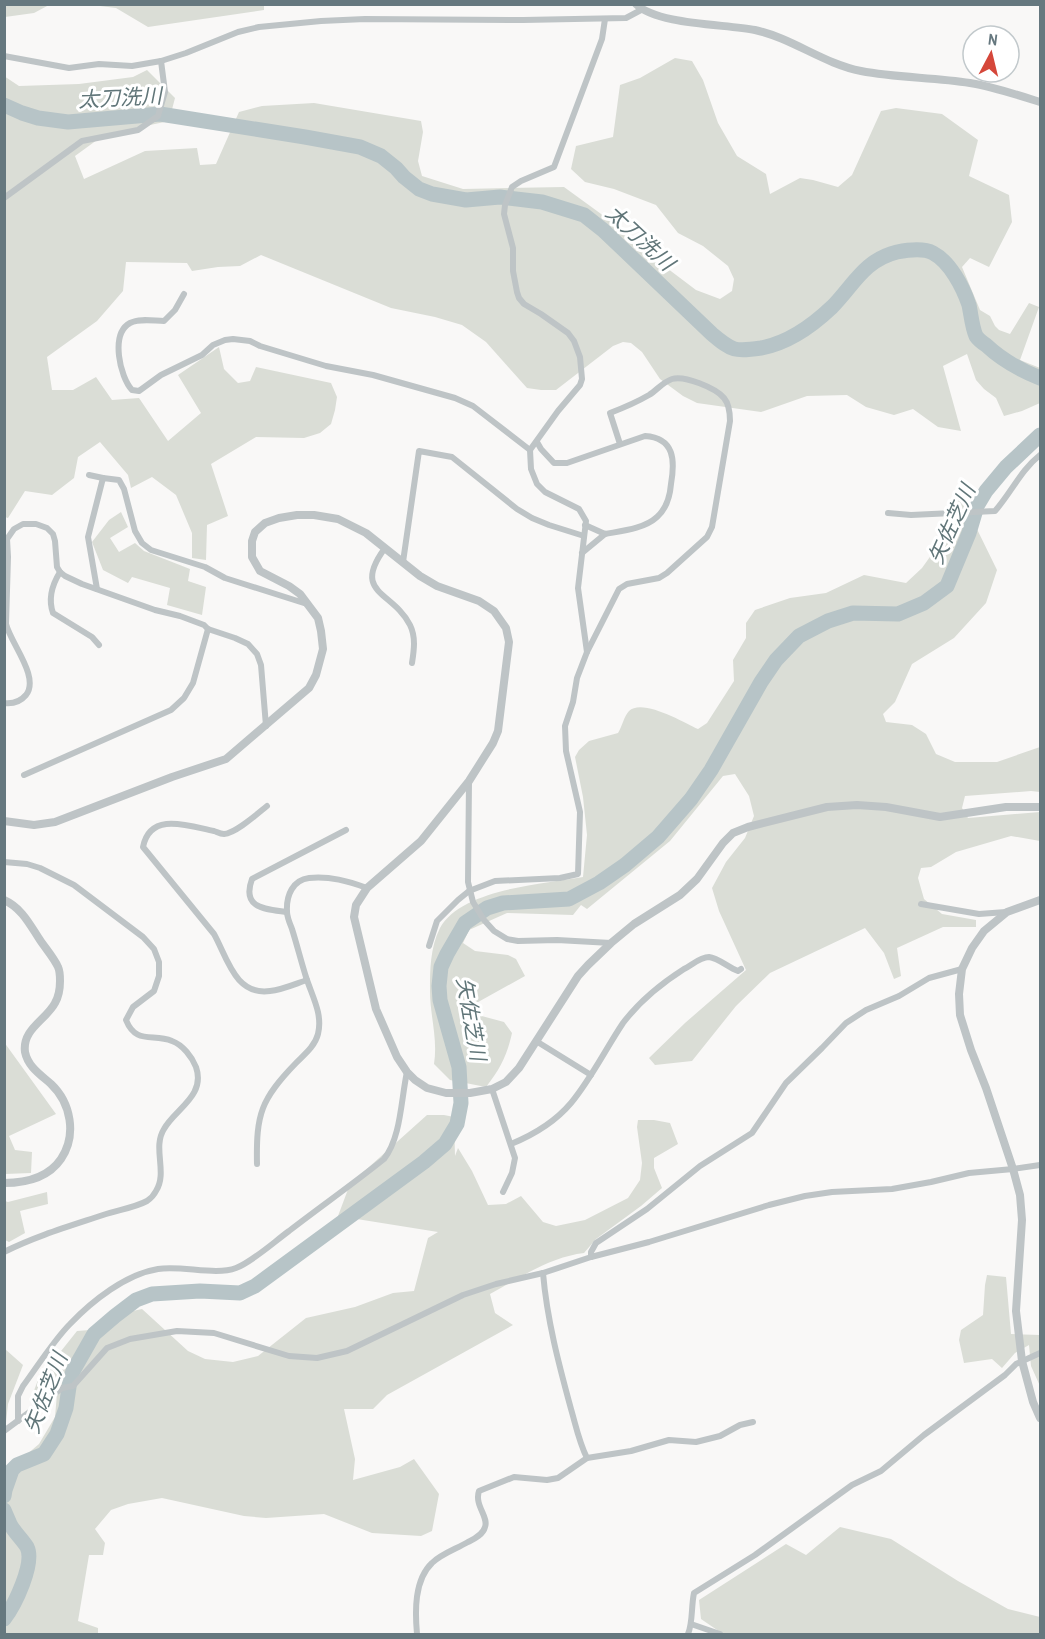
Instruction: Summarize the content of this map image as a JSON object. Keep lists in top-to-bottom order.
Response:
{
  "water": ["太刀洗川", "矢佐芝川"],
  "north": "top"
}
